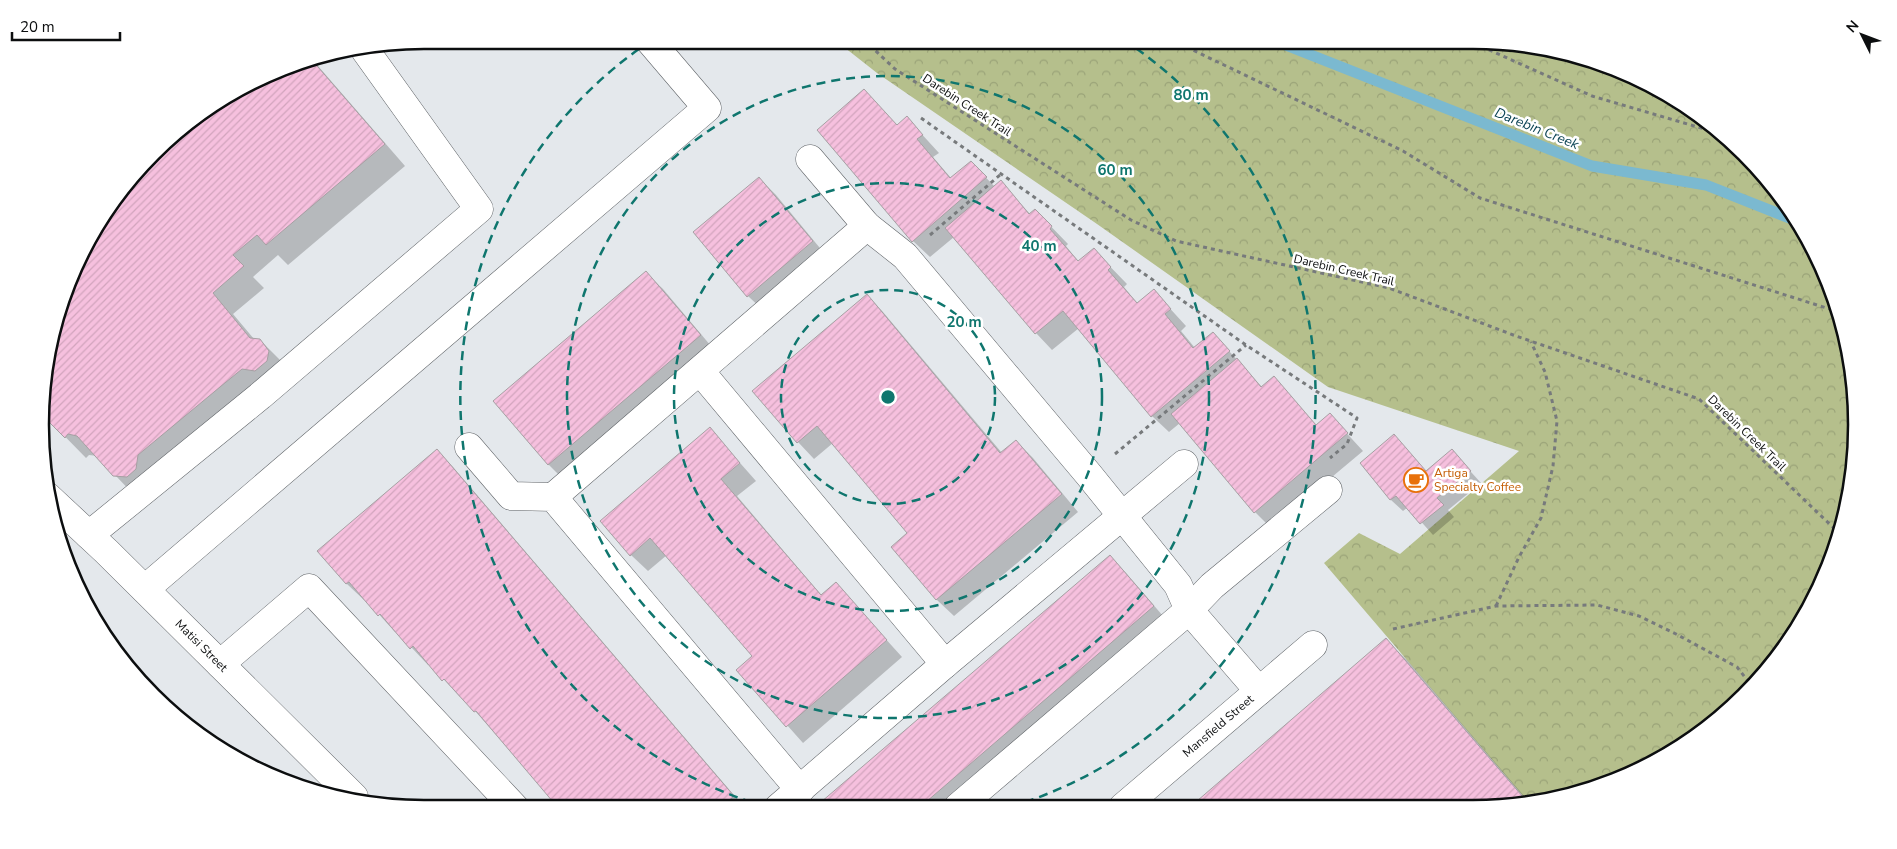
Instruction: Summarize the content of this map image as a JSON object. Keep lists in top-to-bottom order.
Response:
{
  "streets": {
    "street": ["Matisi Street", "Mansfield Street"],
    "path": ["Darebin Creek Trail"]
  },
  "water": ["Darebin Creek"],
  "places": {
    "cafe": ["Artiga Specialty Coffee"]
  },
  "scale_bar": "20 m",
  "north": "top left",
  "rings": [
    "80 m",
    "60 m",
    "40 m",
    "20 m"
  ]
}
